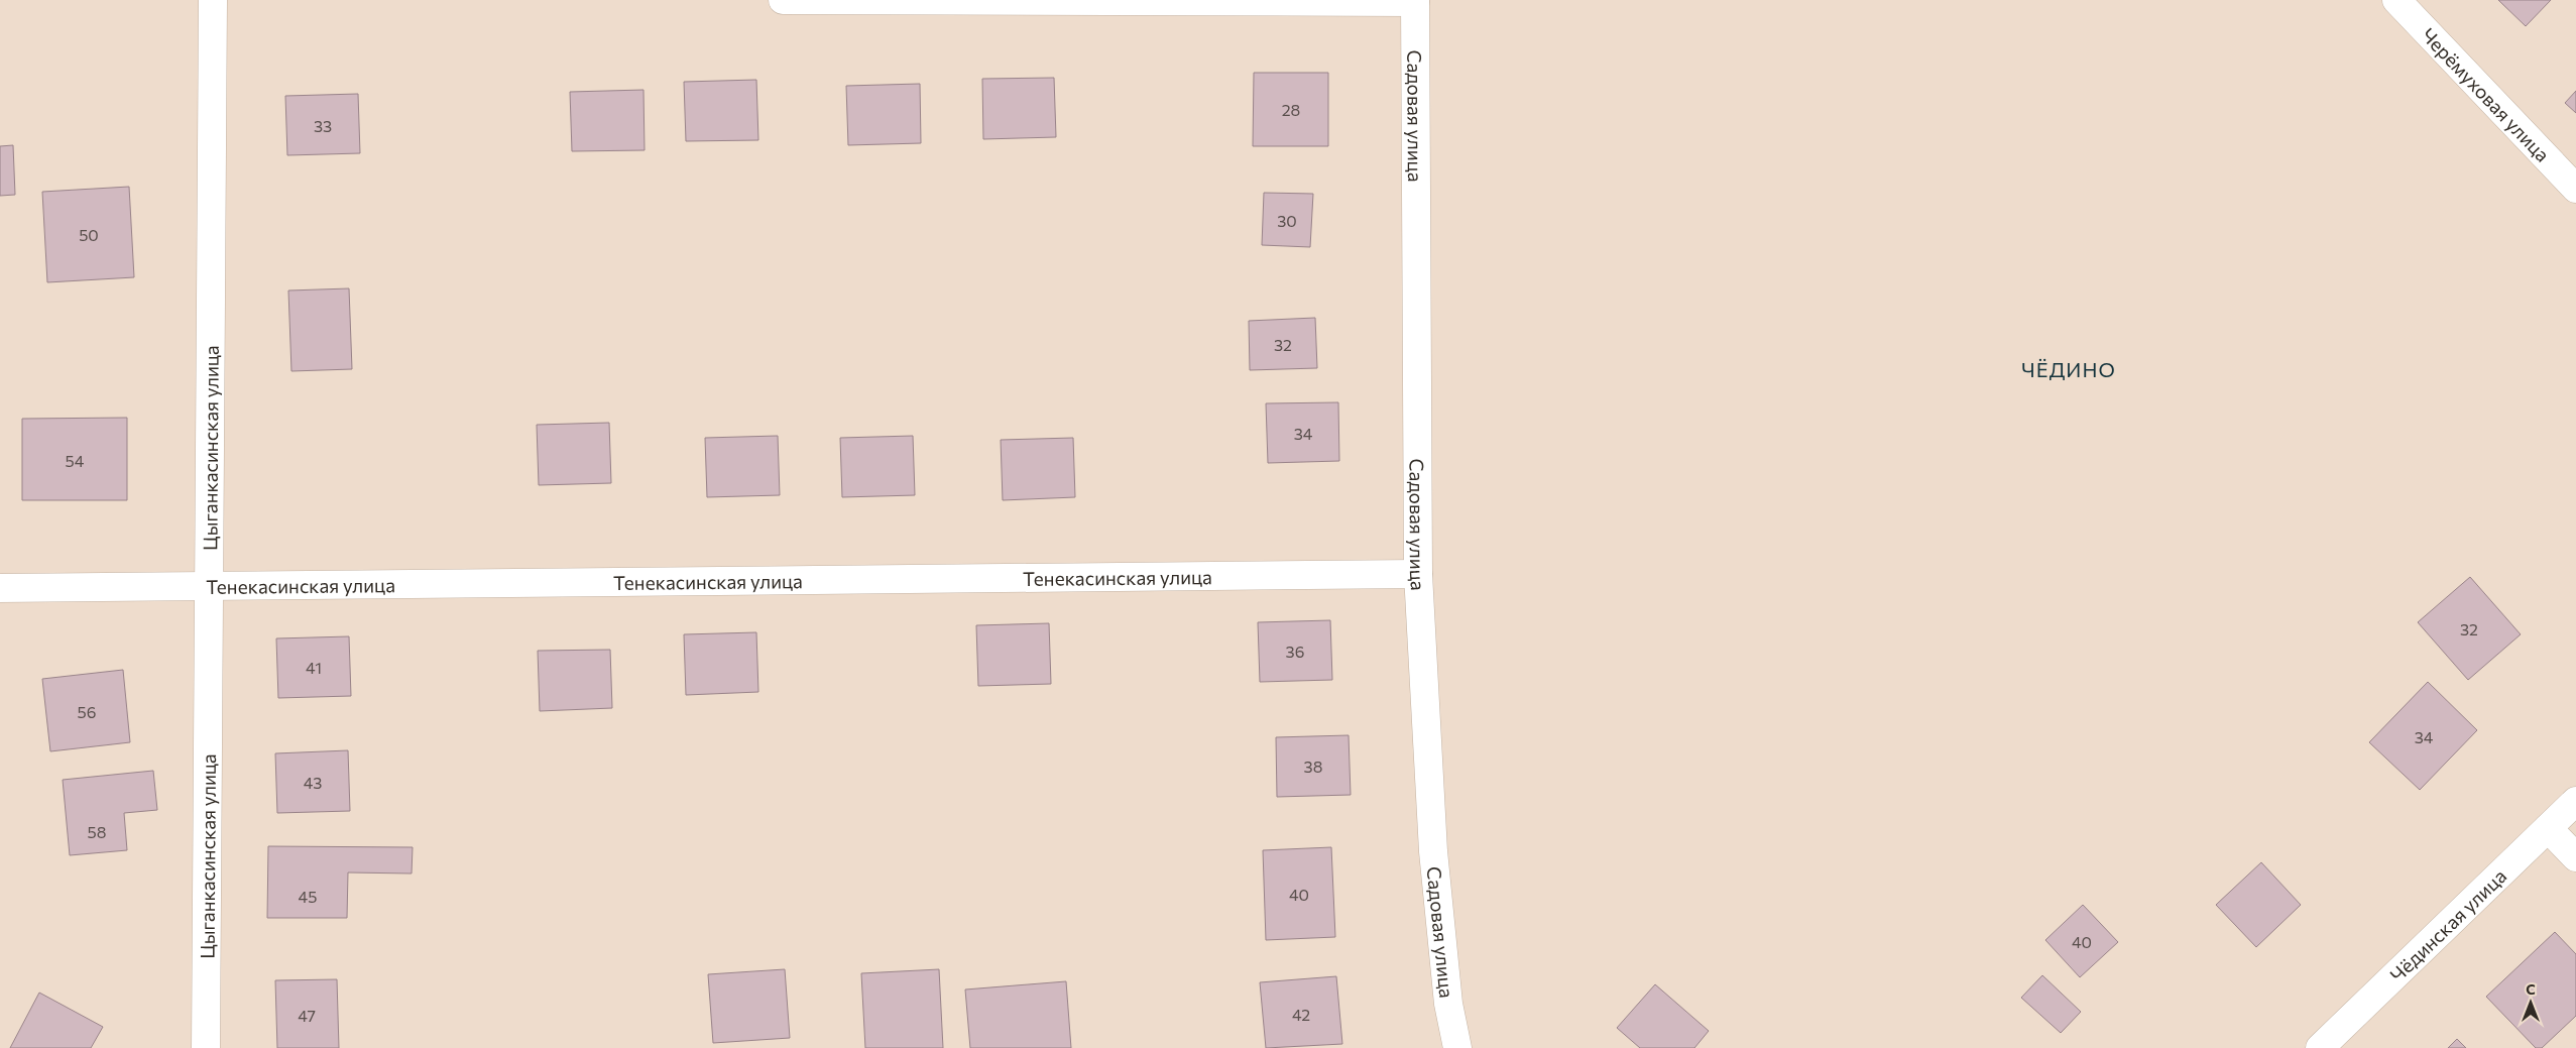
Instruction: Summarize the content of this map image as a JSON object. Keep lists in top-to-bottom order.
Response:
{
  "streets": {
    "street": [
      "Черёмуховая улица",
      "Садовая улица",
      "Цыганкасинская улица",
      "Тенекасинская улица",
      "Чёдинская улица"
    ]
  },
  "crossings": [
    ["Садовая улица", "Тенекасинская улица"],
    ["Цыганкасинская улица", "Тенекасинская улица"]
  ],
  "districts": ["ЧЁДИНО"],
  "house_numbers": [
    "28",
    "33",
    "30",
    "50",
    "32",
    "34",
    "54",
    "32",
    "36",
    "41",
    "56",
    "34",
    "38",
    "43",
    "58",
    "40",
    "45",
    "40",
    "42",
    "47"
  ],
  "north": "top"
}
